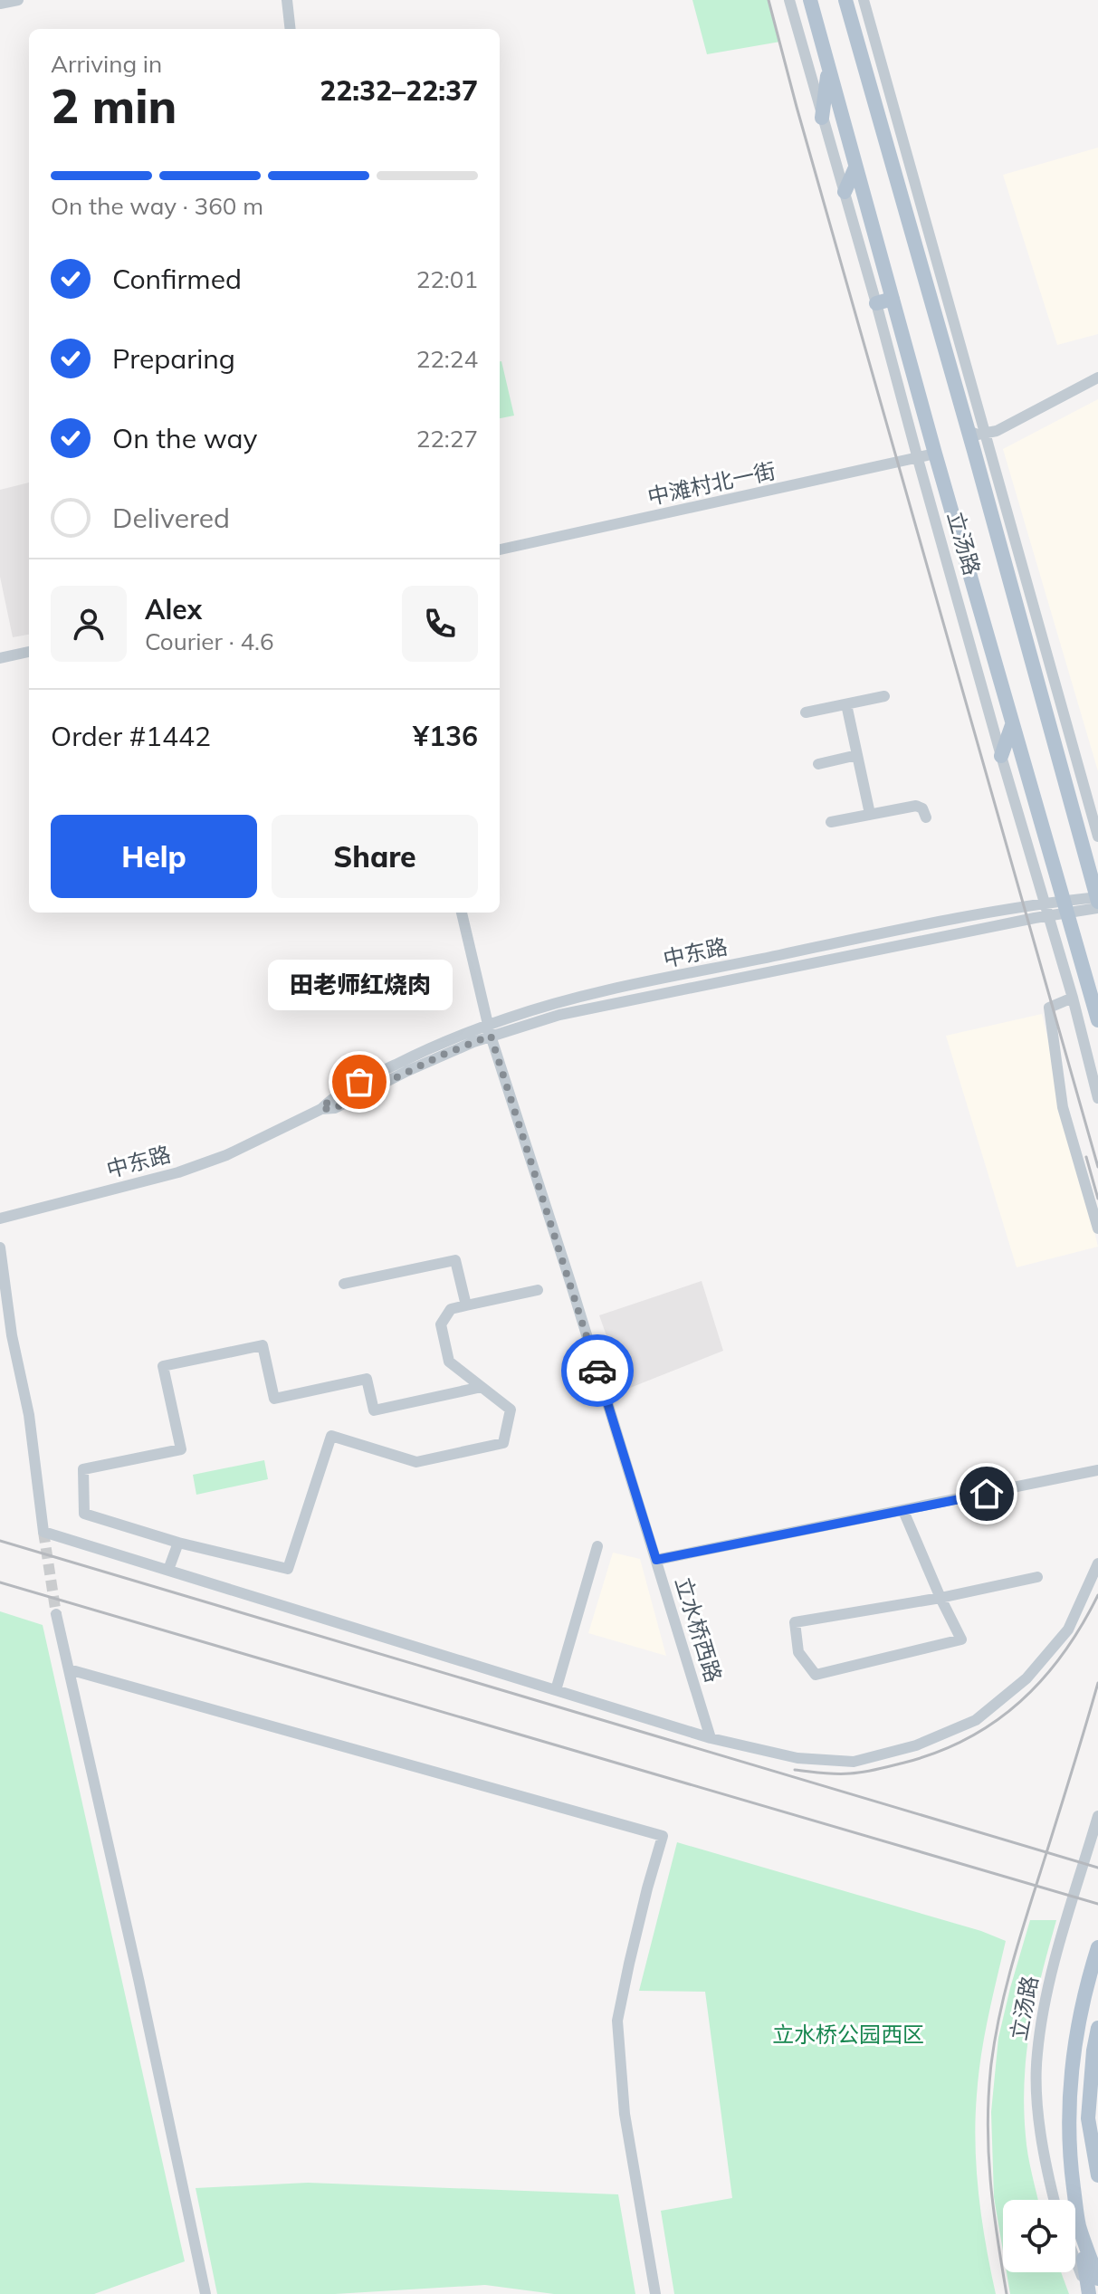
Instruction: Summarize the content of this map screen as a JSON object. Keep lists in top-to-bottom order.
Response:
{
  "streets": {
    "main road": ["立汤路"],
    "street": ["中滩村北一街", "中东路", "立水桥西路"]
  },
  "crossings": [
    ["中滩村北一街", "立汤路"],
    ["立汤路", "中东路"],
    ["中东路", "立水桥西路"]
  ],
  "parks": ["立水桥公园西区"],
  "places": ["田老师红烧肉"],
  "page": {
    "heading": ["2 min", "Arriving in", "22:32–22:37"],
    "panel": [
      "Alex",
      "Courier · 4.6",
      "Order #1442",
      "¥136"
    ],
    "bar": "On the way · 360 m",
    "list": [
      ["Confirmed", "22:01"],
      ["Preparing", "22:24"],
      ["On the way", "22:27"],
      "Delivered"
    ],
    "buttons": ["Help", "Share"],
    "bubble": "田老师红烧肉"
  }
}
